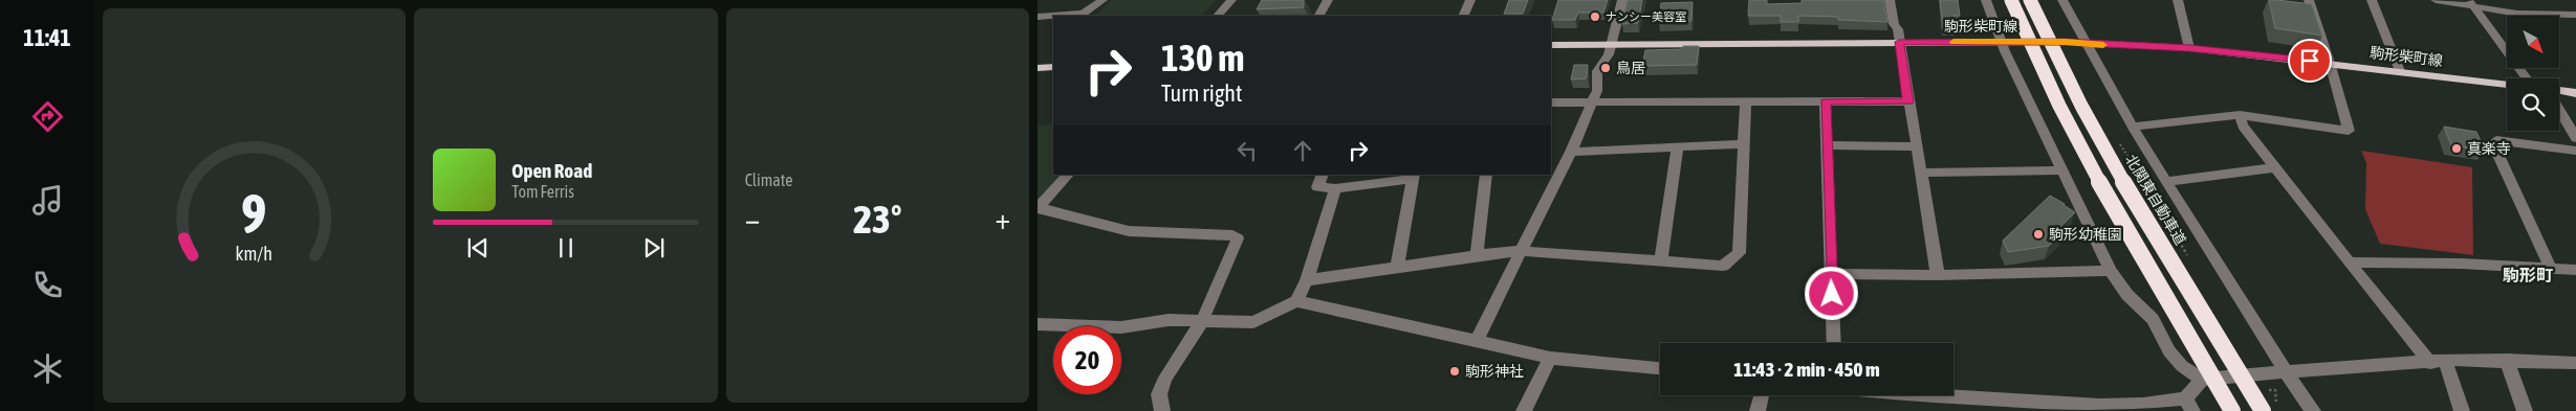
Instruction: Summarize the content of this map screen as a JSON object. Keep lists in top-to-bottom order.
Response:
{
  "streets": {
    "highway": ["北関東自動車道"],
    "main road": ["駒形柴町線"]
  },
  "districts": ["駒形町"],
  "places": [
    "ナンシー美容室",
    "鳥居",
    "真楽寺",
    "駒形幼稚園",
    "駒形神社"
  ],
  "north": "bottom right",
  "page": {
    "tabs": "11:41",
    "tile": "Climate",
    "turn": ["130 m", "Turn right"],
    "song": ["Open Road", "Tom Ferris"],
    "heat": ["−", "23°", "+"],
    "limit": "20",
    "trip": "11:43 · 2 min · 450 m",
    "gauge": ["9", "km/h"]
  }
}
